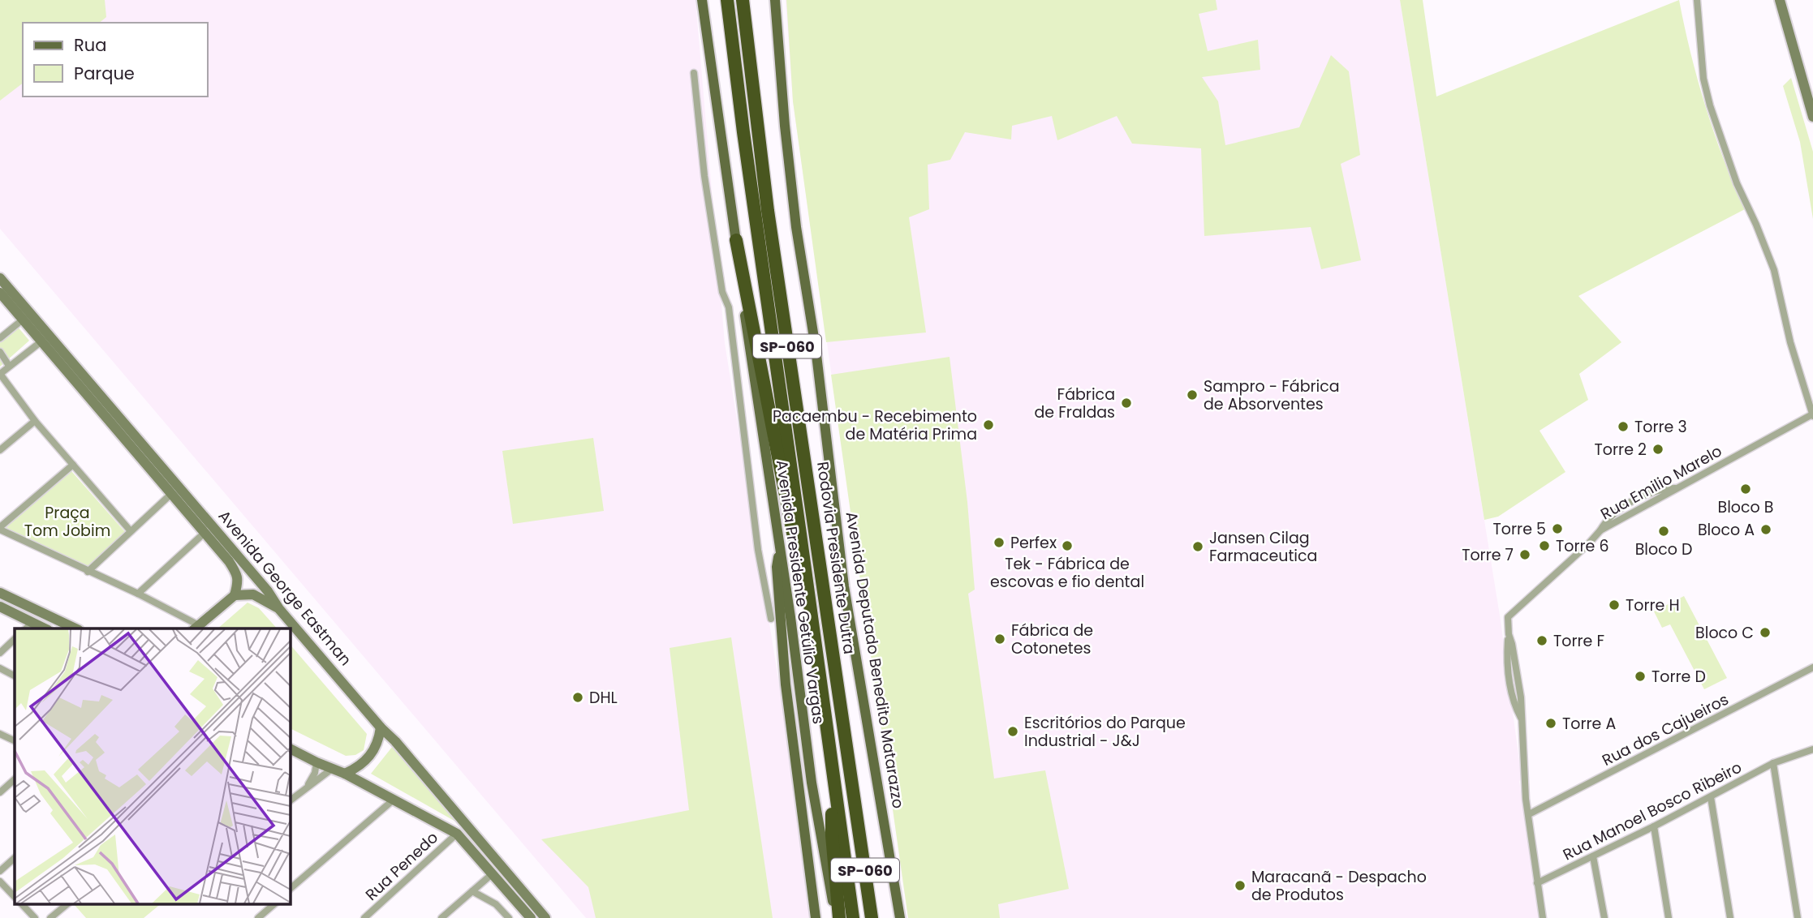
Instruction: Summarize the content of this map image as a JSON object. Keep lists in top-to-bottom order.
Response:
{
  "streets": {
    "highway": ["SP-060", "Rodovia Presidente Dutra"],
    "main road": ["Avenida George Eastman", "Avenida Presidente Getúlio Vargas", "Avenida Deputado Benedito Matarazzo"],
    "street": [
      "Rua Emilio Marelo",
      "Rua dos Cajueiros",
      "Rua Manoel Bosco Ribeiro",
      "Rua Penedo"
    ]
  },
  "crossings": [
    ["Rua Emilio Marelo", "Rua dos Cajueiros"],
    ["Rua Emilio Marelo", "Rua Manoel Bosco Ribeiro"]
  ],
  "parks": ["Praça Tom Jobim"],
  "places": [
    "Sampro - Fábrica de Absorventes",
    "Fábrica de Fraldas",
    "Pacaembu - Recebimento de Matéria Prima",
    "Torre 3",
    "Torre 2",
    "Bloco B",
    "Torre 5",
    "Bloco A",
    "Bloco D",
    "Perfex",
    "Tek - Fábrica de escovas e fio dental",
    "Torre 6",
    "Jansen Cilag Farmaceutica",
    "Torre 7",
    "Torre H",
    "Bloco C",
    "Fábrica de Cotonetes",
    "Torre F",
    "Torre D",
    "DHL",
    "Torre A",
    "Escritórios do Parque Industrial - J&J",
    "Maracanã - Despacho de Produtos"
  ],
  "legend": ["Rua", "Parque"]
}
